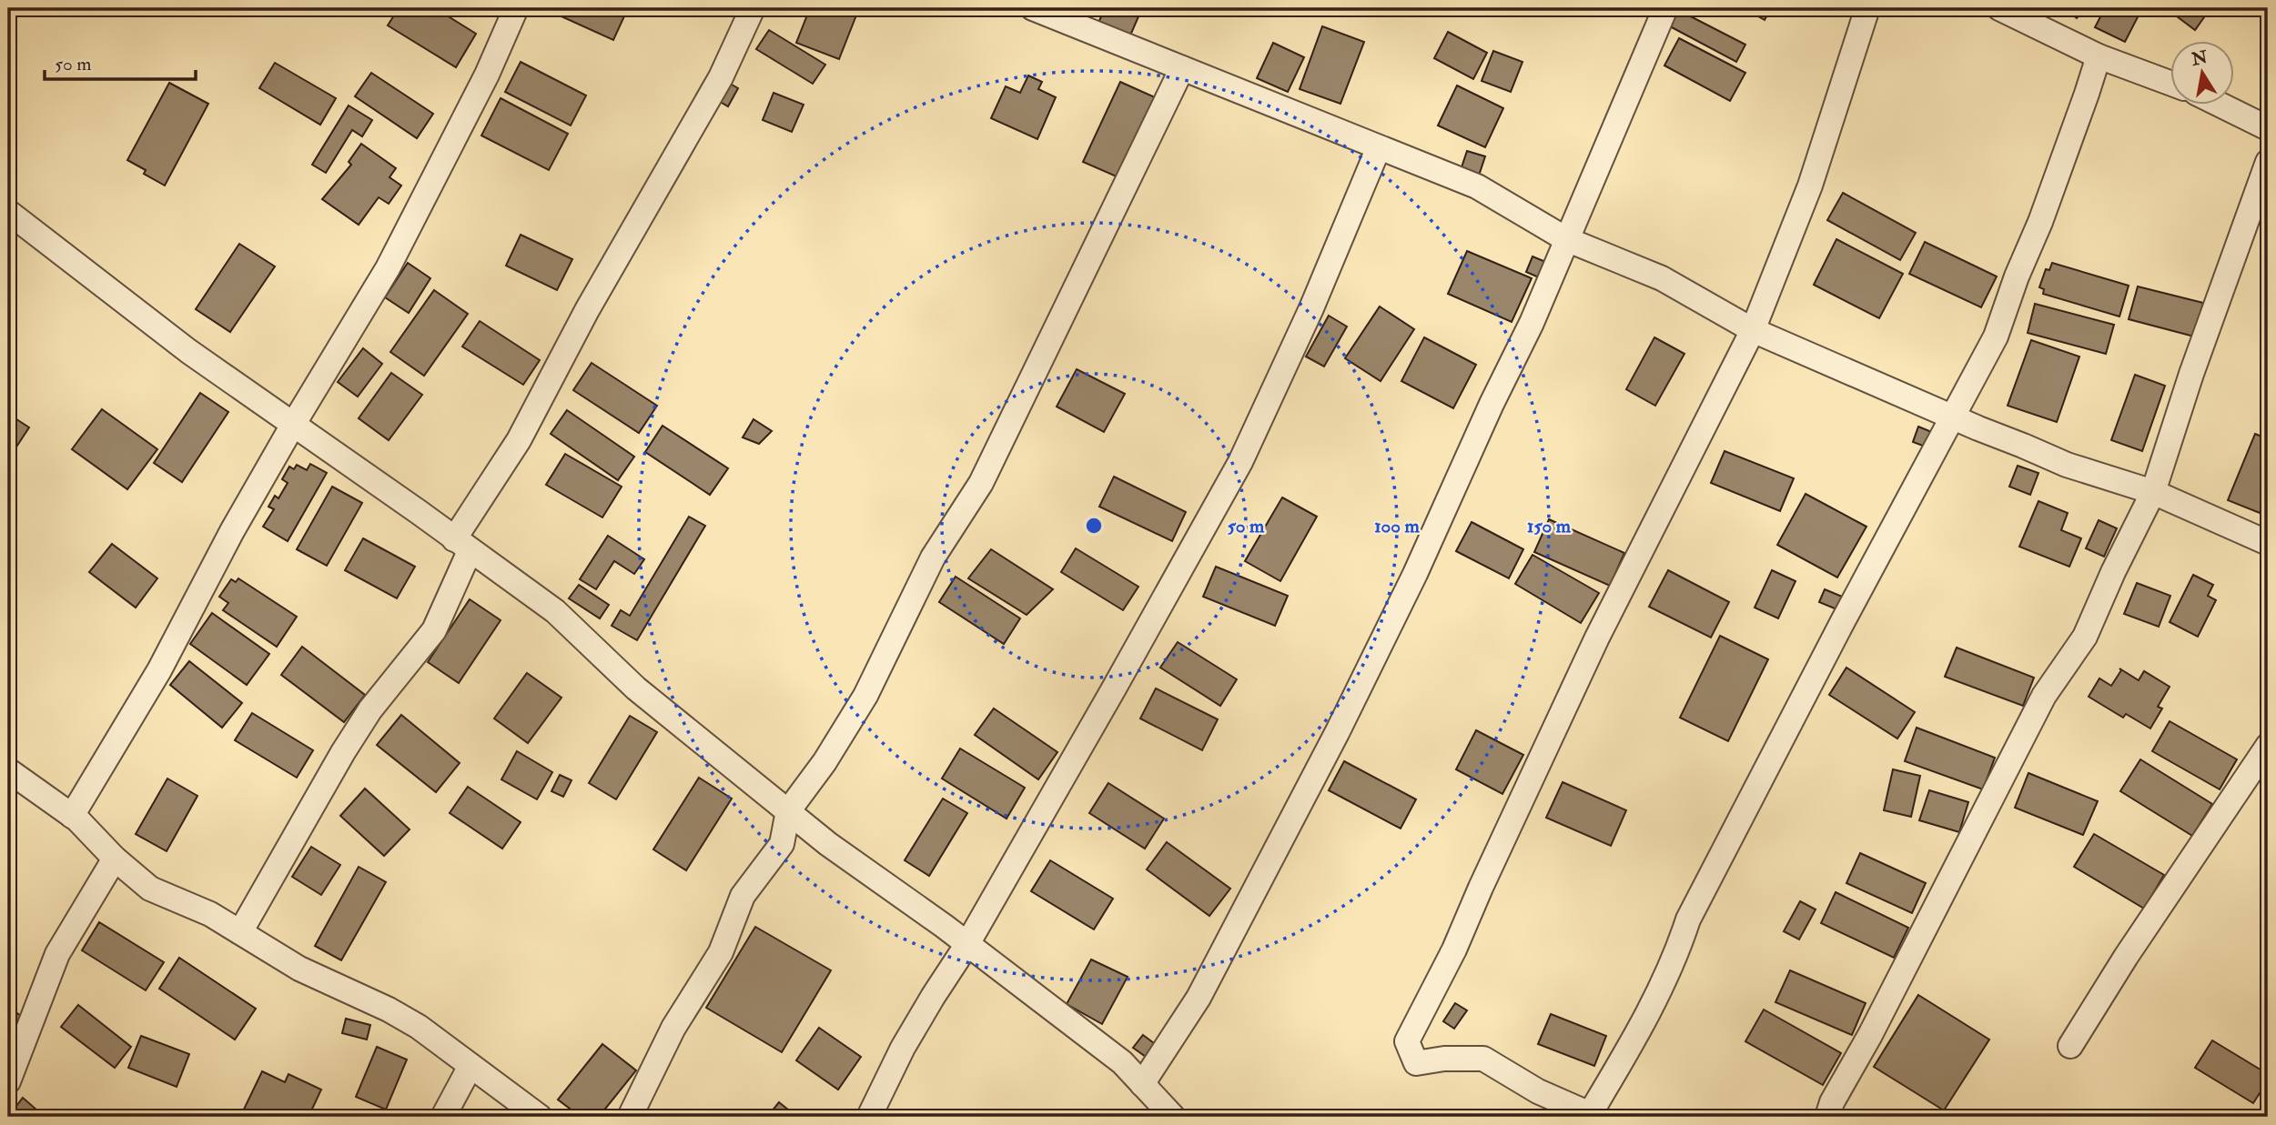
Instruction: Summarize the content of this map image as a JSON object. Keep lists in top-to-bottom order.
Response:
{
  "scale_bar": "50 m",
  "north": "top",
  "rings": ["50 m", "100 m", "150 m"]
}
